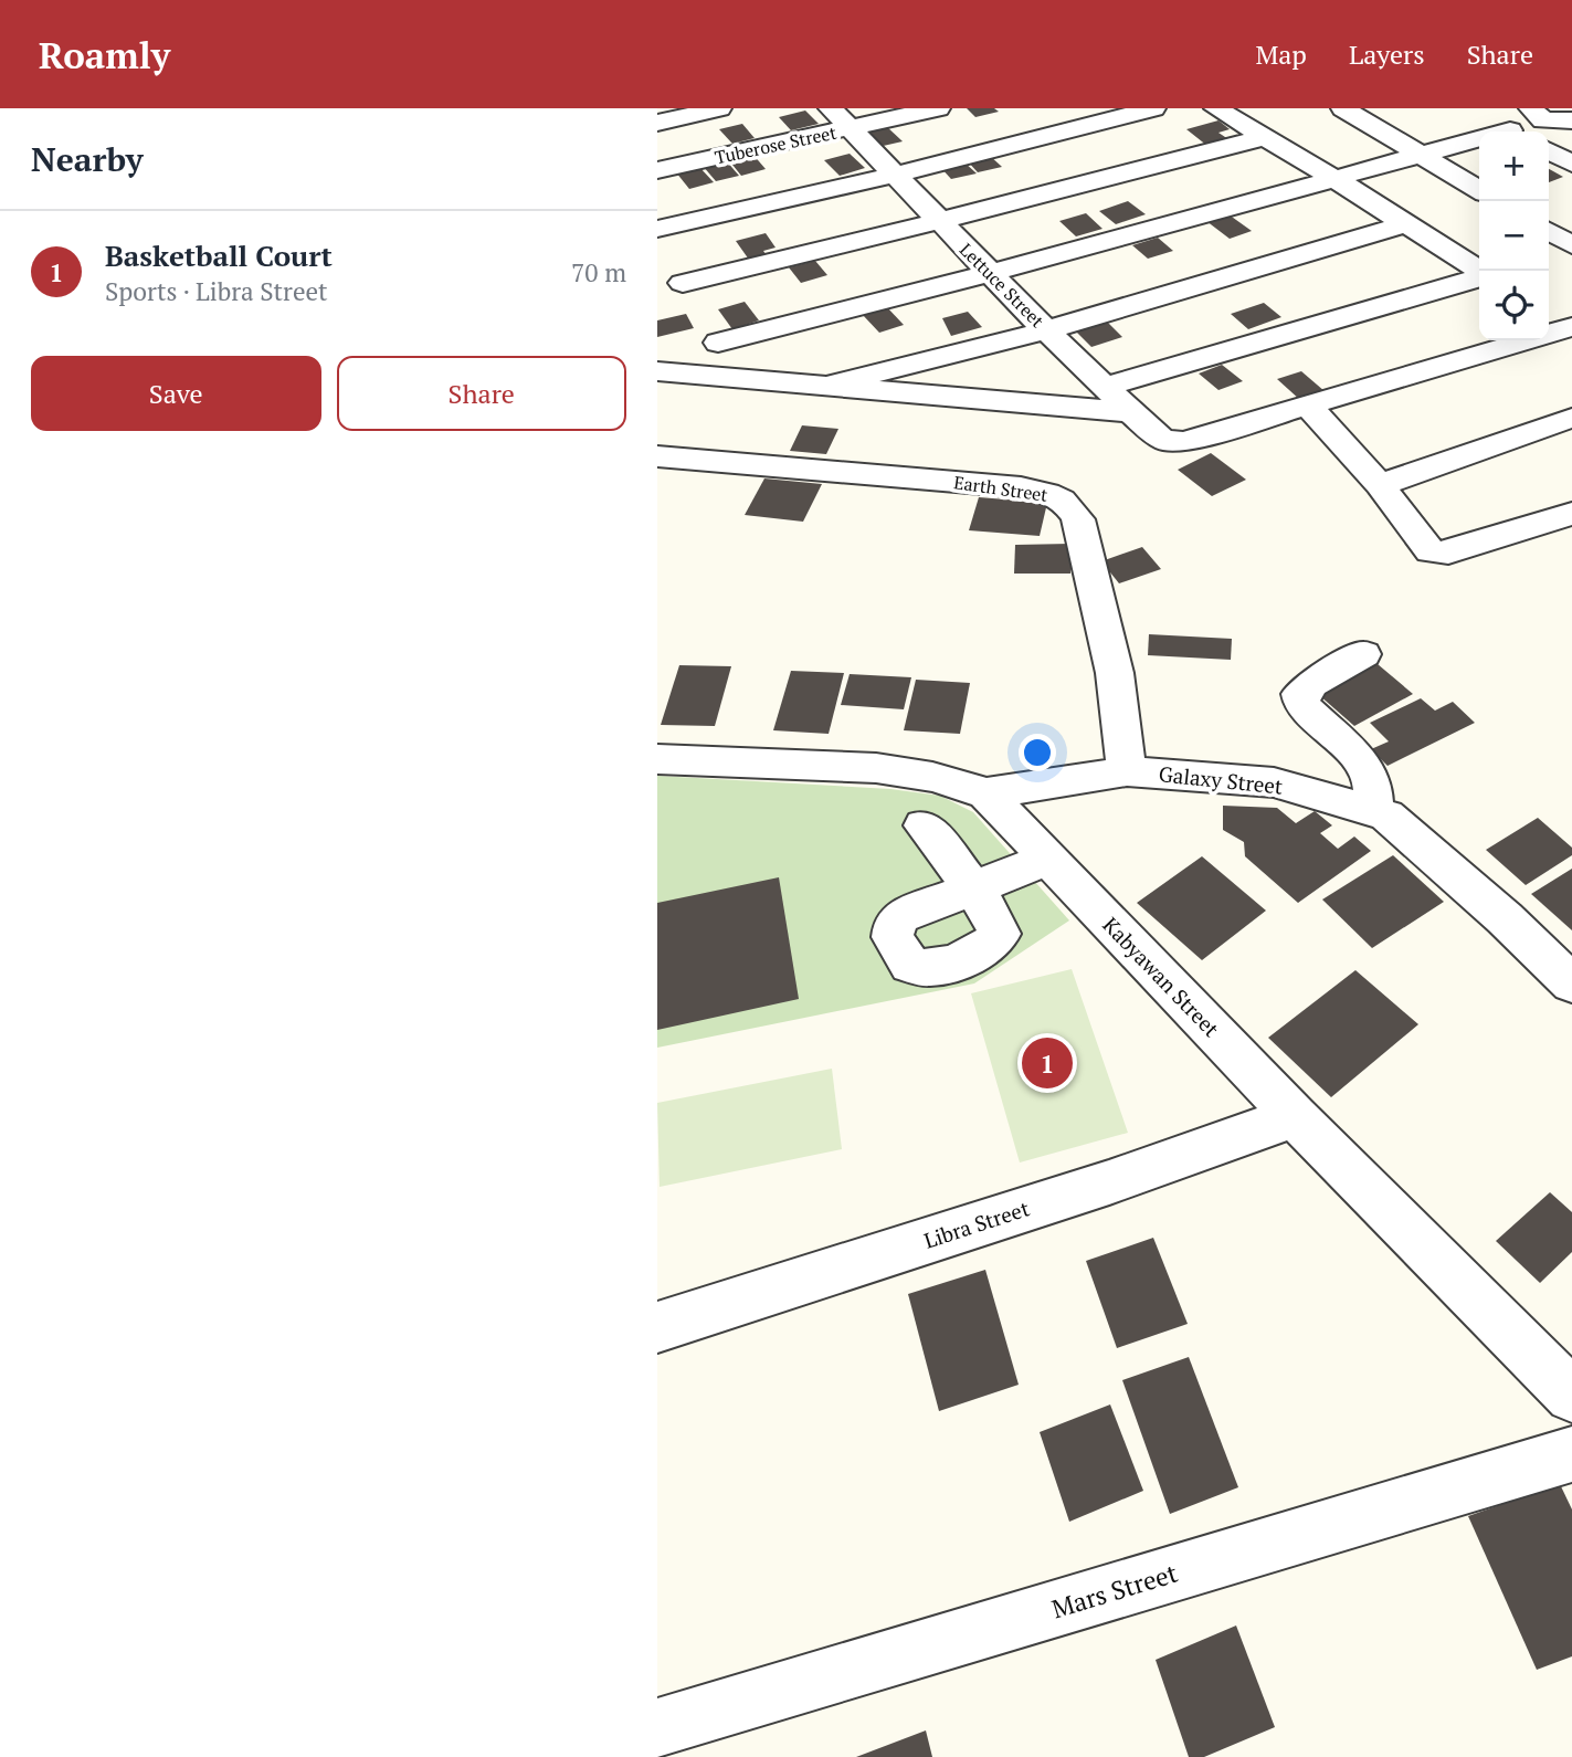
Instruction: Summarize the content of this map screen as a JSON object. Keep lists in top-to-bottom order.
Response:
{
  "streets": {
    "street": [
      "Tuberose Street",
      "Lettuce Street",
      "Earth Street",
      "Galaxy Street",
      "Kabyawan Street",
      "Libra Street",
      "Mars Street"
    ]
  },
  "crossings": [
    ["Tuberose Street", "Lettuce Street"],
    ["Earth Street", "Galaxy Street"],
    ["Galaxy Street", "Kabyawan Street"],
    ["Kabyawan Street", "Libra Street"]
  ],
  "page": {
    "header": "Roamly",
    "nav": ["Map", "Layers", "Share"],
    "heading": "Nearby",
    "map_buttons": ["+", "−"],
    "list": [
      {
        "mark": "1",
        "name": "Basketball Court",
        "note": "Sports · Libra Street",
        "value": "70 m"
      }
    ],
    "buttons": ["Save", "Share"],
    "pins": "1"
  }
}
